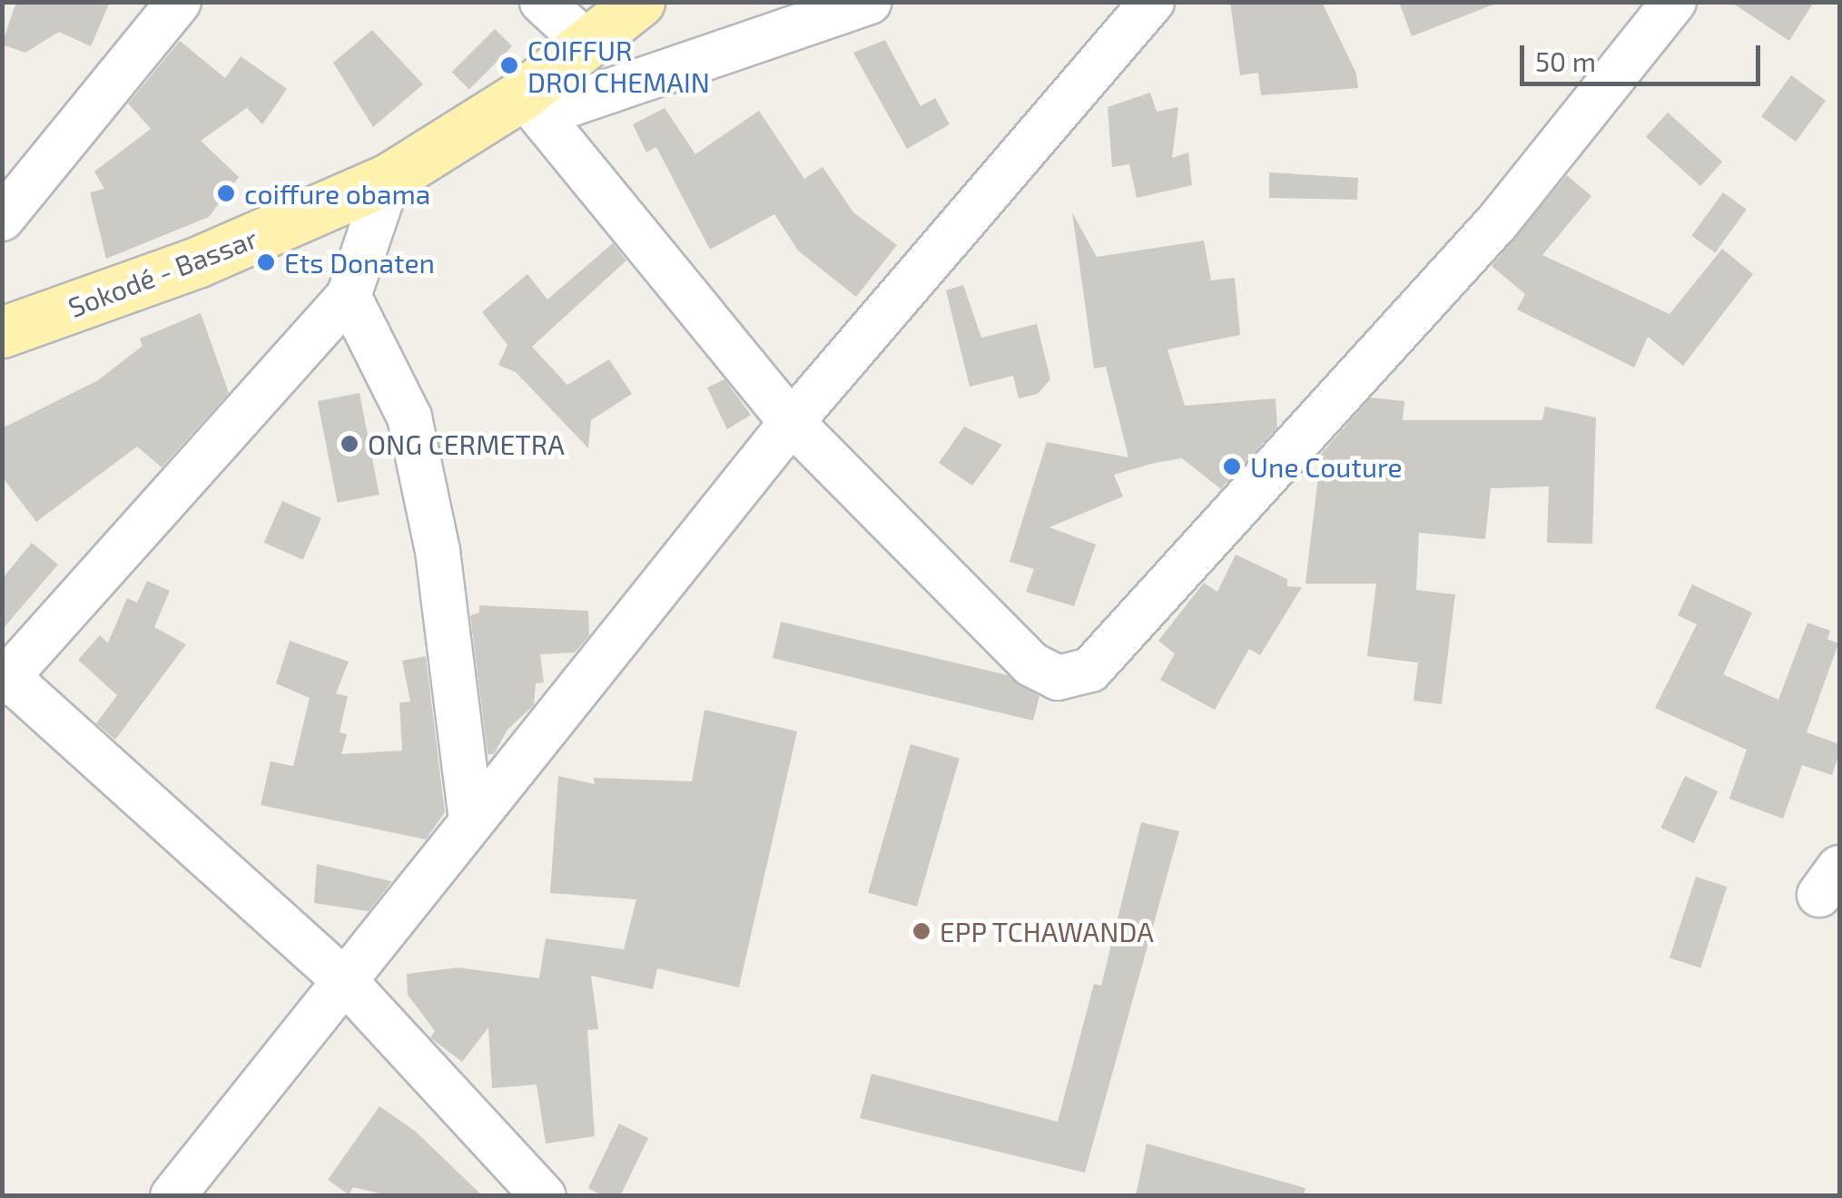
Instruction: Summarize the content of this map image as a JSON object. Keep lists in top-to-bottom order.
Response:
{
  "streets": {
    "main road": ["Sokodé - Bassar"]
  },
  "places": [
    "COIFFUR DROI CHEMAIN",
    "coiffure obama",
    "Ets Donaten",
    "ONG CERMETRA",
    "Une Couture",
    "EPP TCHAWANDA"
  ],
  "scale_bar": "50 m"
}
